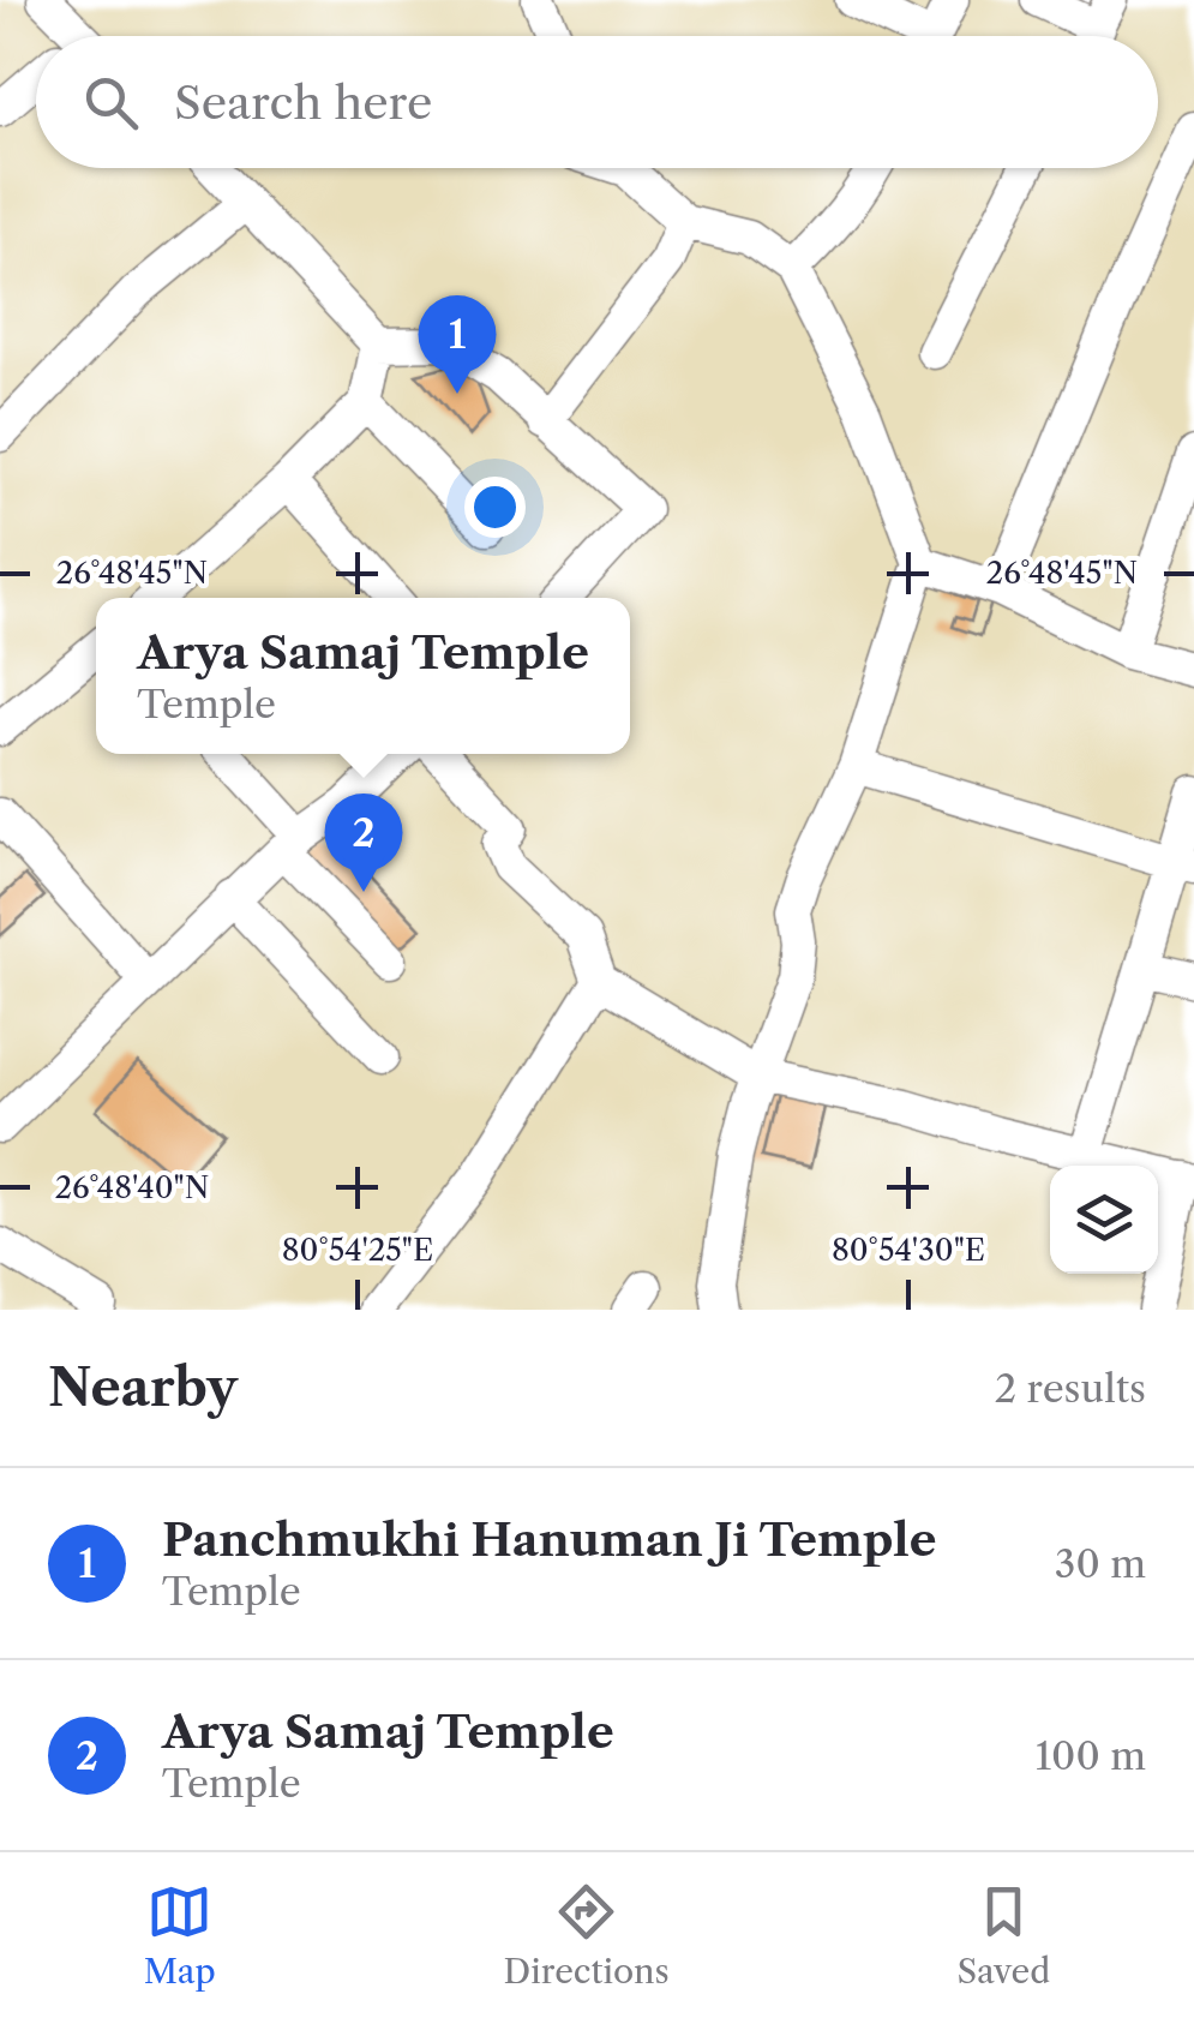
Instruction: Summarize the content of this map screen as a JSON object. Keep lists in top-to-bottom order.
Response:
{
  "page": {
    "search": "Search here",
    "pins": ["1", "2"],
    "popup": ["Arya Samaj Temple", "Temple"],
    "heading": ["Nearby", "2 results"],
    "list": [
      {
        "mark": "1",
        "name": "Panchmukhi Hanuman Ji Temple",
        "note": "Temple",
        "value": "30 m"
      },
      {
        "mark": "2",
        "name": "Arya Samaj Temple",
        "note": "Temple",
        "value": "100 m"
      }
    ],
    "nav": ["Map", "Directions", "Saved"]
  },
  "coordinates": [
    "26°48'45\"N",
    "26°48'40\"N",
    "80°54'25\"E",
    "80°54'30\"E"
  ]
}
